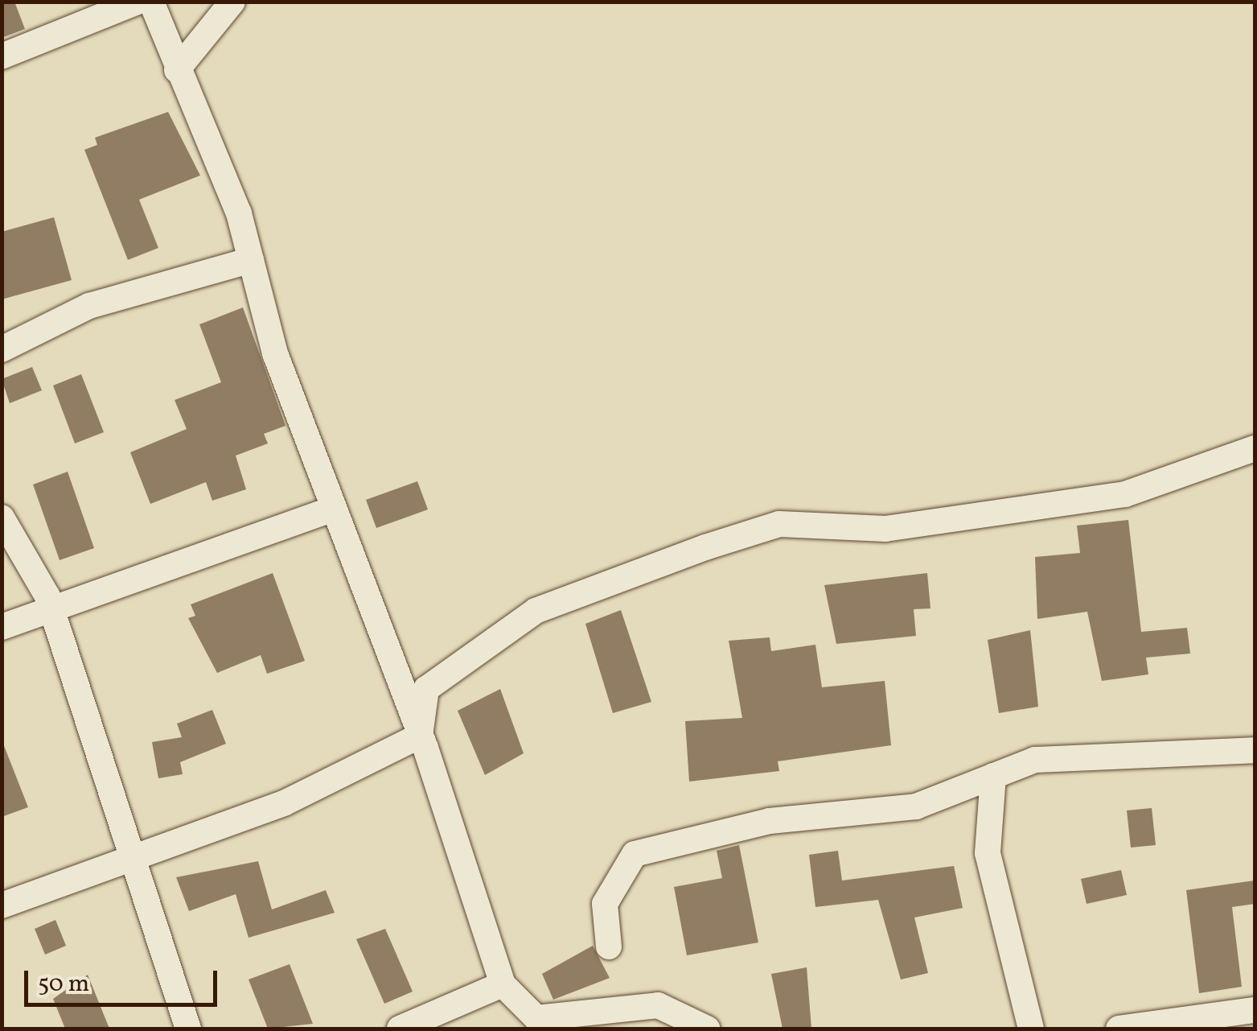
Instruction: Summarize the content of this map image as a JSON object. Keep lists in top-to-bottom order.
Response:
{
  "scale_bar": "50 m"
}
